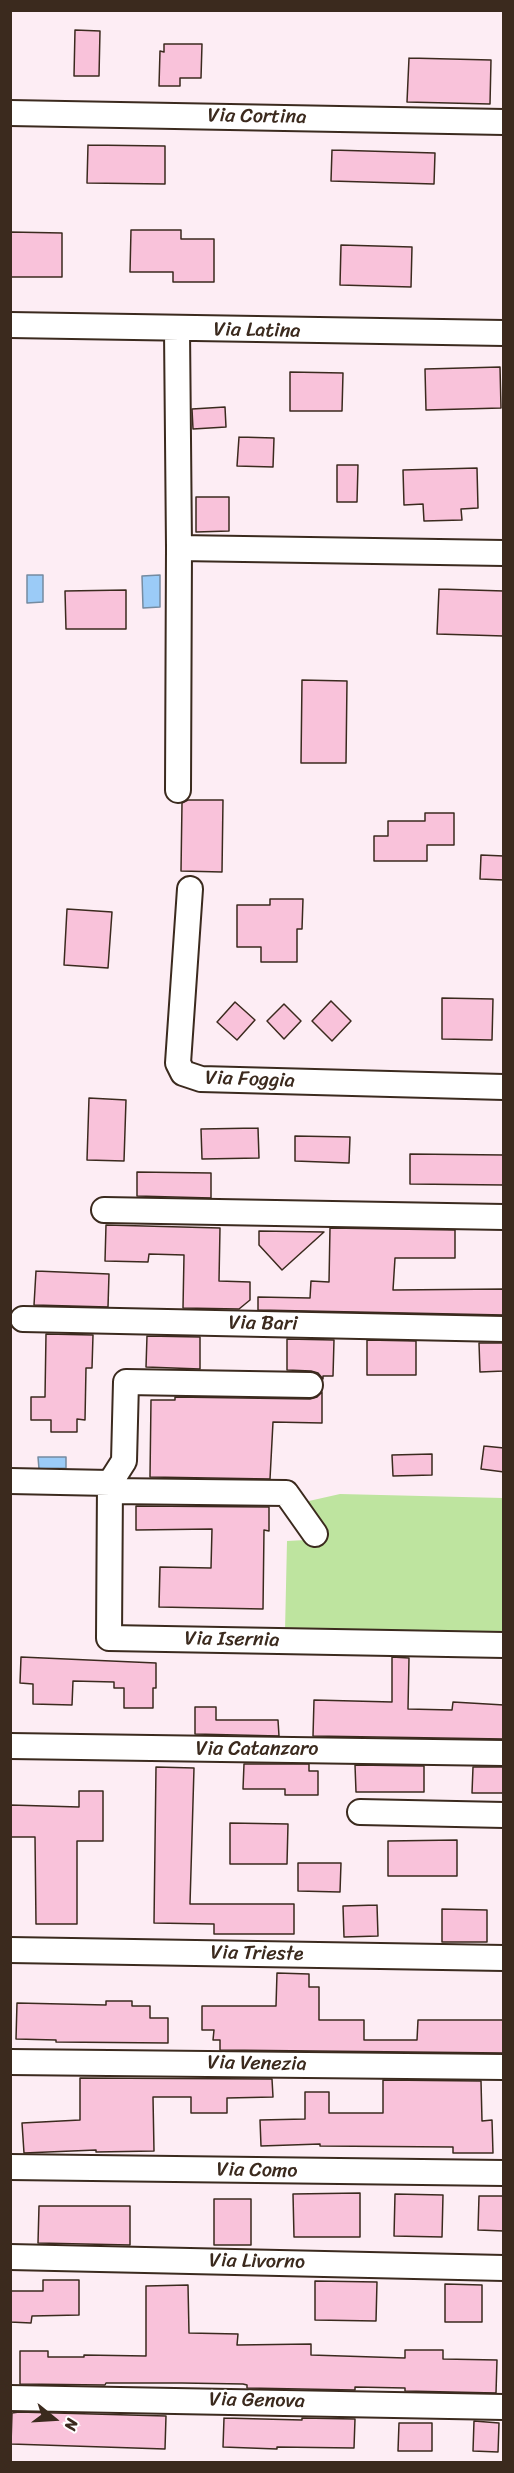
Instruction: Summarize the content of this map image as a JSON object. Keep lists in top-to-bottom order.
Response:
{
  "streets": {
    "street": [
      "Via Cortina",
      "Via Latina",
      "Via Foggia",
      "Via Bari",
      "Via Isernia",
      "Via Catanzaro",
      "Via Trieste",
      "Via Venezia",
      "Via Como",
      "Via Livorno",
      "Via Genova"
    ]
  },
  "north": "right"
}
